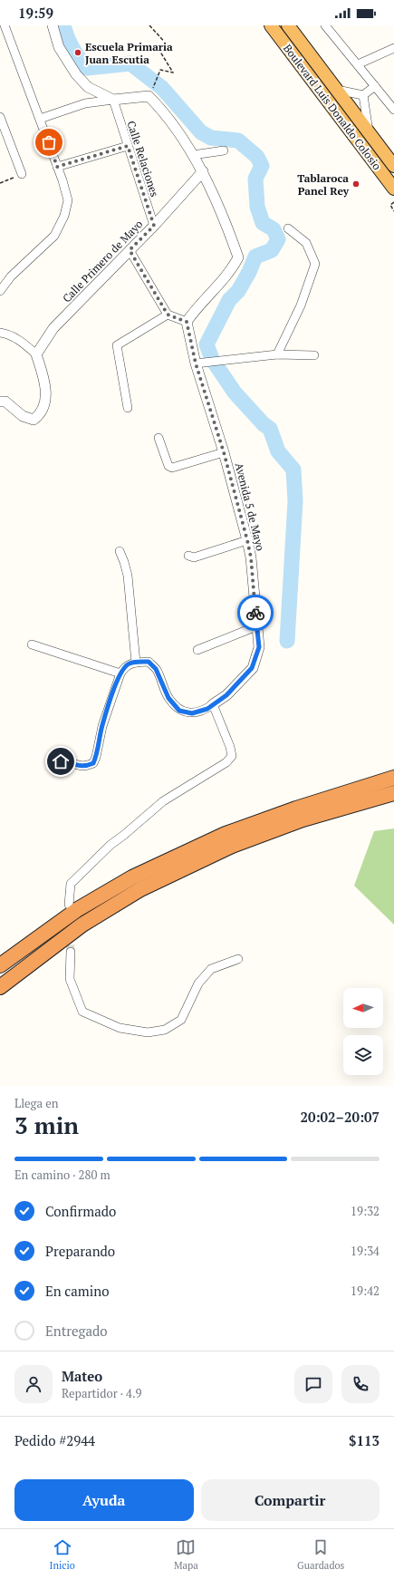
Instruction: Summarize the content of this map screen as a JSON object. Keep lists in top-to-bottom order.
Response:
{
  "streets": {
    "highway": ["Boulevard Luis Donaldo Colosio"],
    "street": ["Calle Relaciones", "Calle Primero de Mayo", "Avenida 5 de Mayo"]
  },
  "crossings": [
    ["Calle Relaciones", "Calle Primero de Mayo"]
  ],
  "places": ["Escuela Primaria Juan Escutia", "Tablaroca Panel Rey"],
  "north": "left",
  "page": {
    "status": "19:59",
    "heading": ["3 min", "Llega en", "20:02–20:07"],
    "panel": [
      "Mateo",
      "Repartidor · 4.9",
      "Pedido #2944",
      "$113"
    ],
    "bar": "En camino · 280 m",
    "list": [
      ["Confirmado", "19:32"],
      ["Preparando", "19:34"],
      ["En camino", "19:42"],
      "Entregado"
    ],
    "buttons": ["Ayuda", "Compartir"],
    "tabs": ["Inicio", "Mapa", "Guardados"]
  }
}
